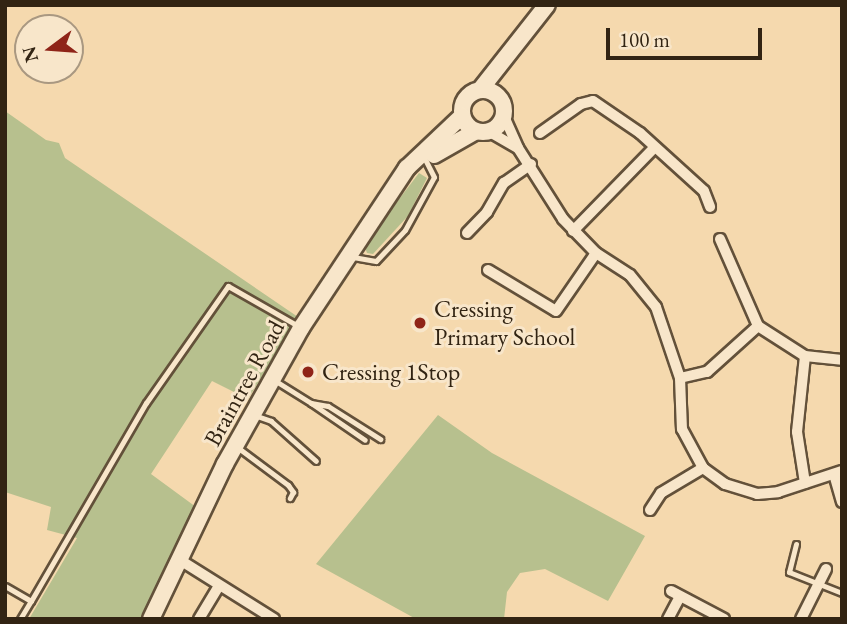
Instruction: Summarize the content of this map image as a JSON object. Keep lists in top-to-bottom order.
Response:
{
  "streets": {
    "main road": ["Braintree Road"]
  },
  "places": ["Cressing Primary School", "Cressing 1Stop"],
  "scale_bar": "100 m",
  "north": "left"
}
